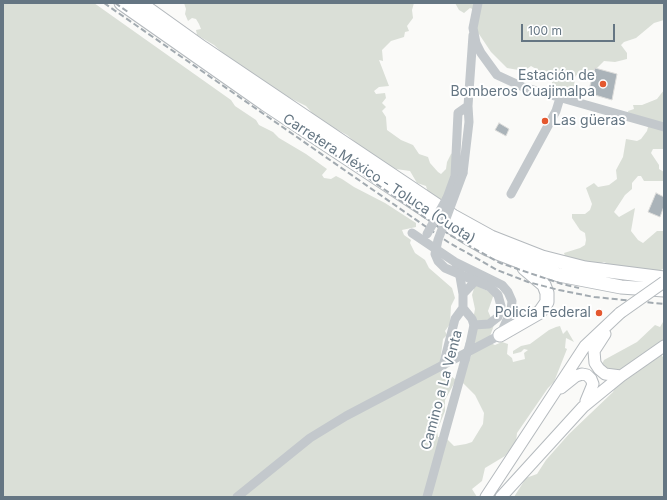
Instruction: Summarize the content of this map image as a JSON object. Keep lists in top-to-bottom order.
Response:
{
  "streets": {
    "highway": ["Carretera México - Toluca (Cuota)"],
    "street": ["Camino a La Venta"]
  },
  "places": ["Estación de Bomberos Cuajimalpa", "Las güeras", "Policía Federal"],
  "scale_bar": "100 m"
}
